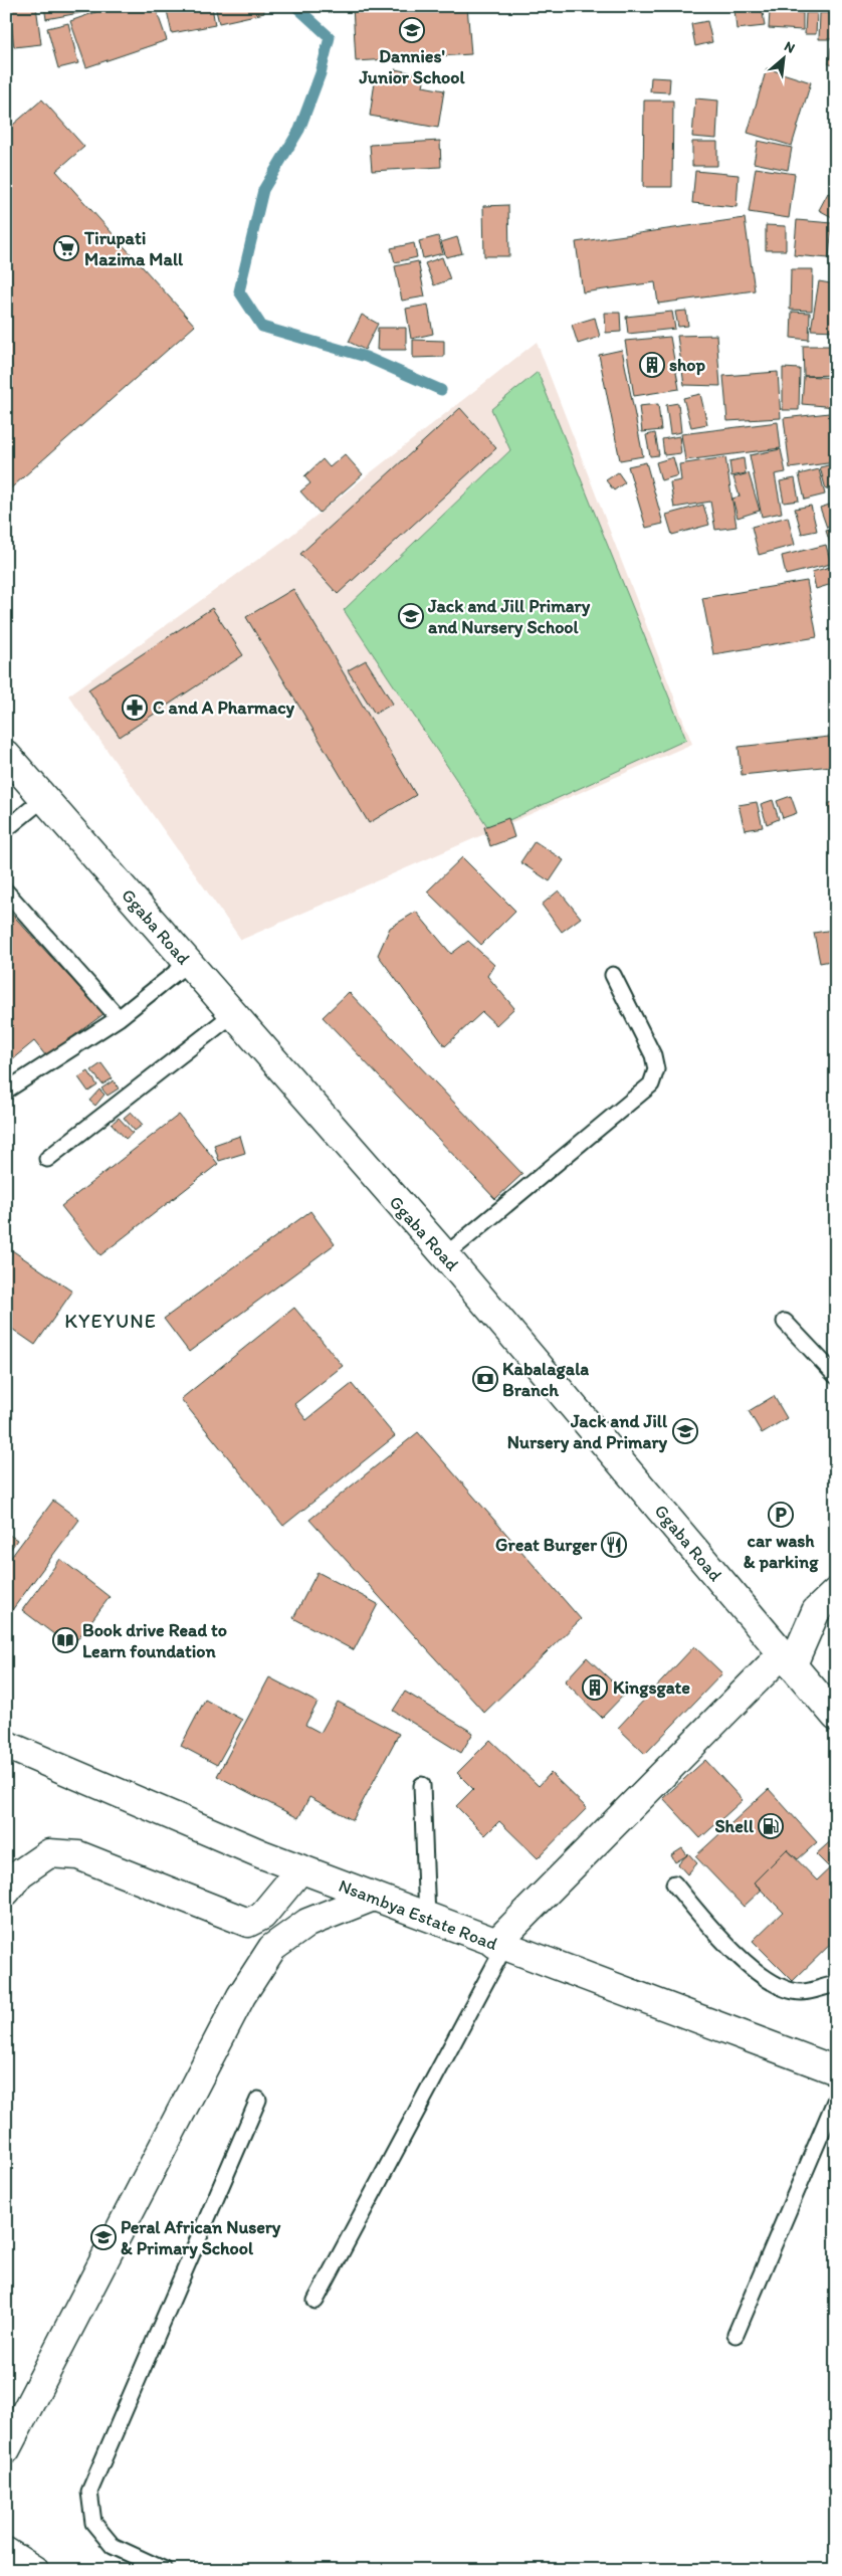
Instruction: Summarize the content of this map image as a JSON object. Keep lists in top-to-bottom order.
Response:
{
  "streets": {
    "street": ["Ggaba Road", "Nsambya Estate Road"]
  },
  "districts": ["KYEYUNE"],
  "places": {
    "school or university": [
      "Dannies' Junior School",
      "Jack and Jill Primary and Nursery School",
      "Jack and Jill Nursery and Primary",
      "Peral African Nusery & Primary School"
    ],
    "supermarket": ["Tirupati Mazima Mall"],
    "building": ["shop", "Kingsgate"],
    "pharmacy": ["C and A Pharmacy"],
    "bank": ["Kabalagala Branch"],
    "parking": ["car wash & parking"],
    "restaurant": ["Great Burger"],
    "library": ["Book drive Read to Learn foundation"],
    "fuel station": ["Shell"]
  },
  "north": "top right"
}
